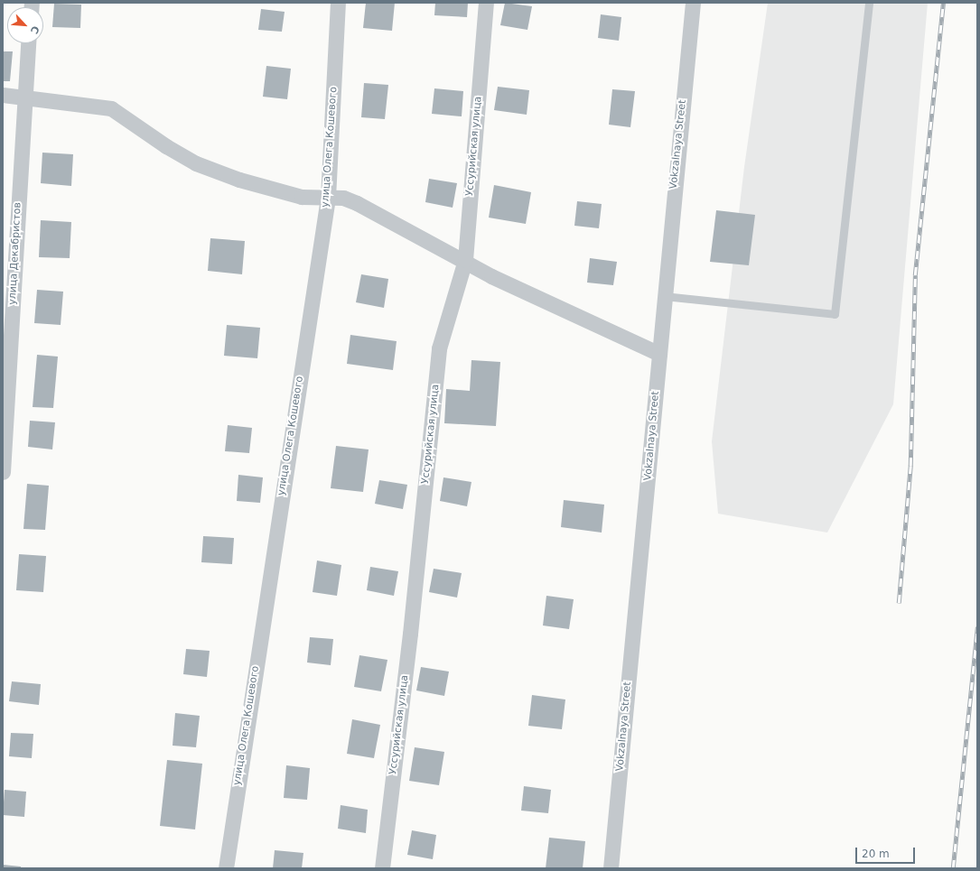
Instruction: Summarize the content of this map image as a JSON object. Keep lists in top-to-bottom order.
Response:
{
  "streets": {
    "street": [
      "Vokzalnaya Street",
      "Уссурийская улица",
      "улица Олега Кошевого",
      "улица Декабристов"
    ]
  },
  "scale_bar": "20 m",
  "north": "bottom right"
}
